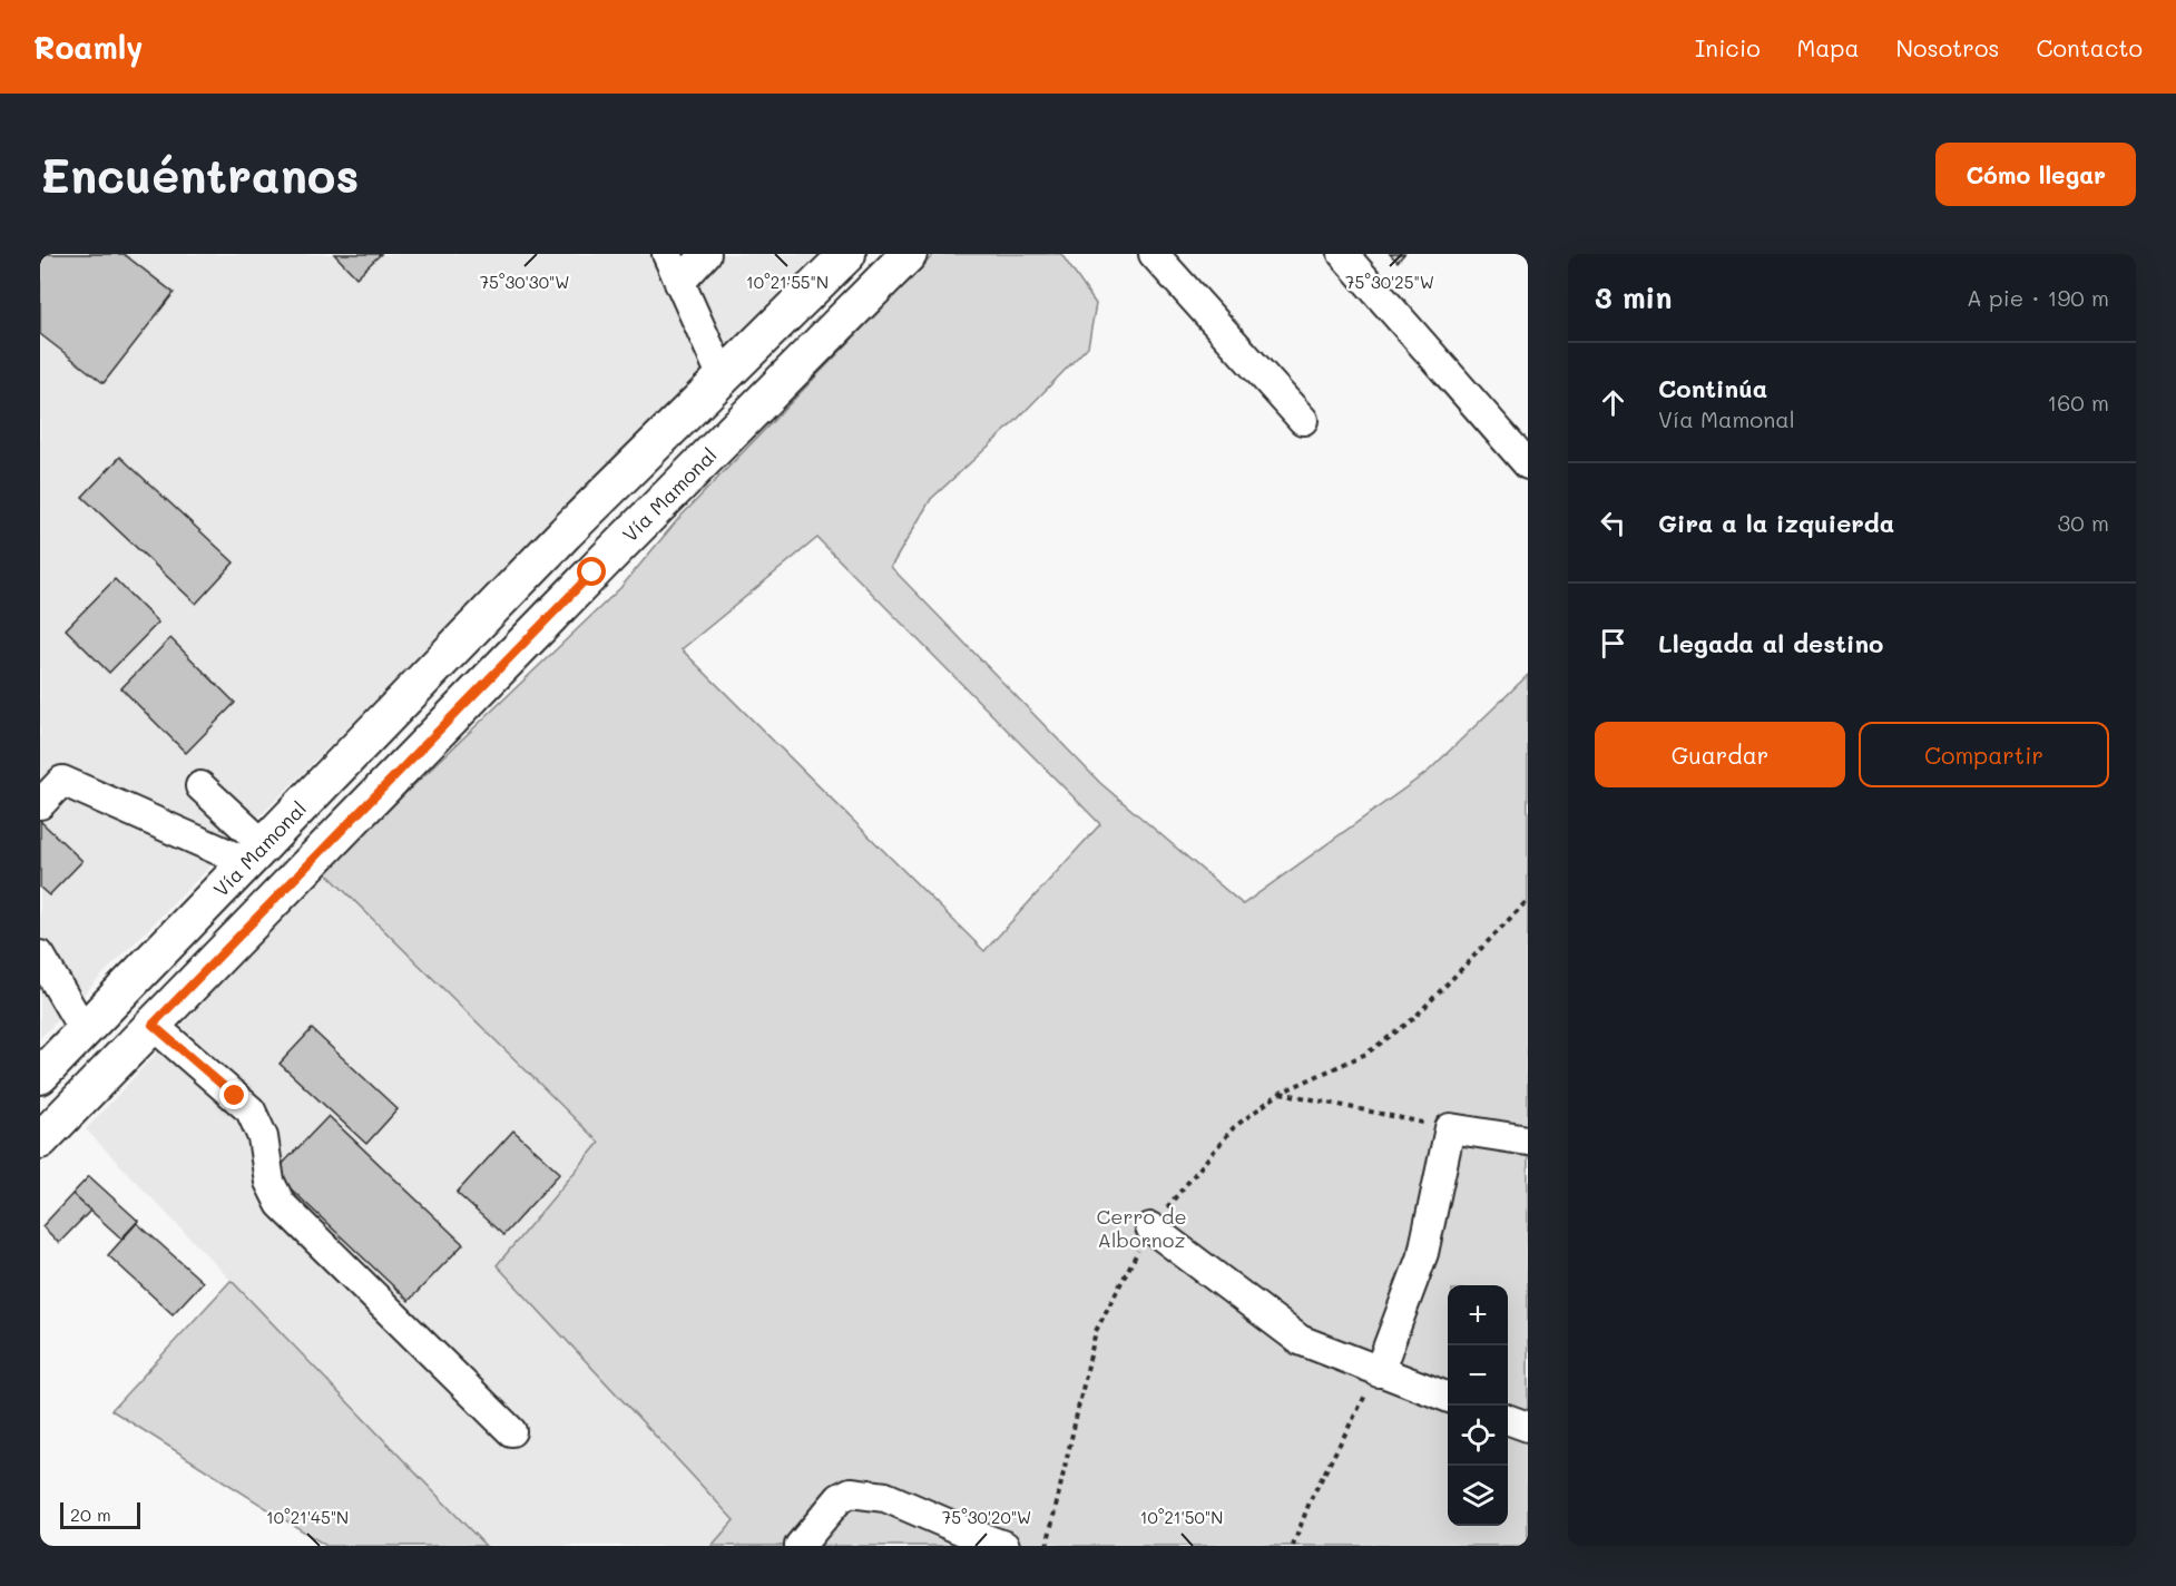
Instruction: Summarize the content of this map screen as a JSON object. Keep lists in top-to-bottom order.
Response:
{
  "streets": {
    "main road": ["Vía Mamonal"]
  },
  "parks": ["Cerro de Albornoz"],
  "scale_bar": "20 m",
  "page": {
    "header": "Roamly",
    "nav": [
      "Inicio",
      "Mapa",
      "Nosotros",
      "Contacto"
    ],
    "buttons": [
      "Cómo llegar",
      ["Guardar", "Compartir"]
    ],
    "title": "Encuéntranos",
    "heading": ["3 min", "A pie · 190 m"],
    "list": [
      ["Continúa", "Vía Mamonal", "160 m"],
      ["Gira a la izquierda", "30 m"],
      "Llegada al destino"
    ],
    "map_buttons": ["+", "−"],
    "scale": "20 m"
  },
  "coordinates": [
    "75°30'30\"W",
    "10°21'55\"N",
    "75°30'25\"W",
    "75°30'20\"W",
    "10°21'45\"N",
    "10°21'50\"N"
  ]
}
